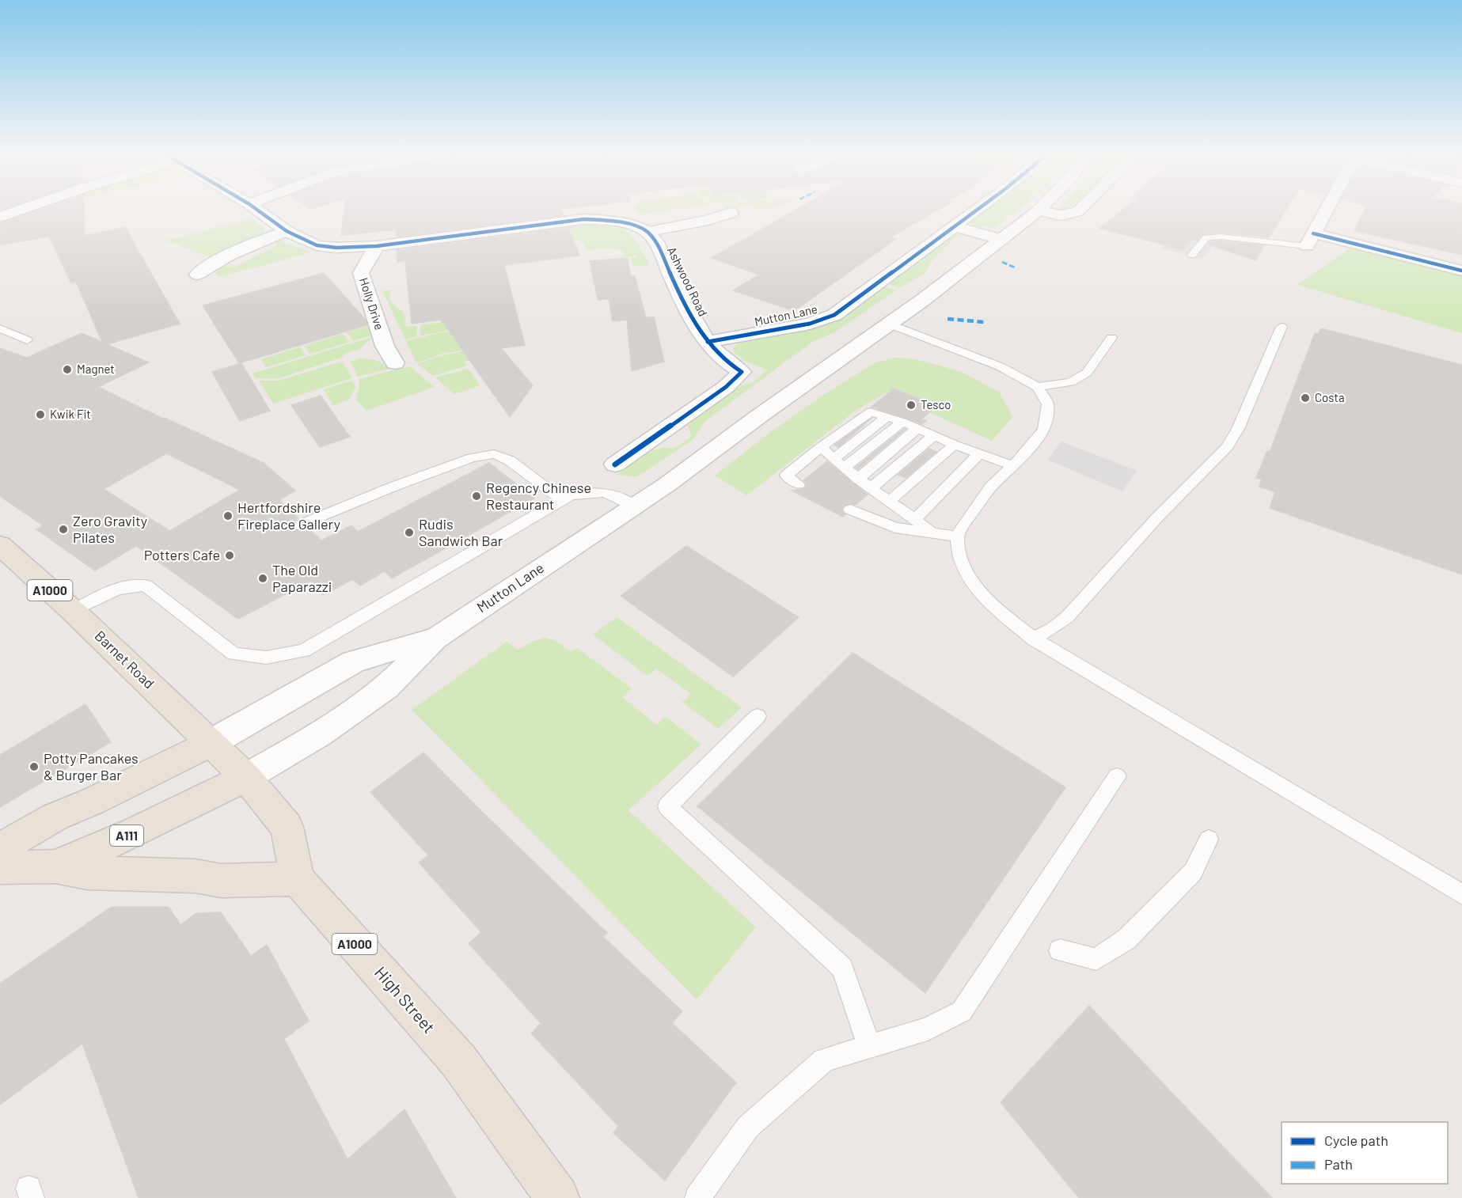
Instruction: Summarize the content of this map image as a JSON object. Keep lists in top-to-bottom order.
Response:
{
  "streets": {
    "main road": [
      "A1000",
      "Barnet Road",
      "A111",
      "High Street"
    ],
    "street": ["Ashwood Road", "Holly Drive", "Mutton Lane"]
  },
  "crossings": [
    ["Ashwood Road", "Mutton Lane"],
    ["Mutton Lane", "Barnet Road"],
    ["Mutton Lane", "A111"],
    ["Mutton Lane", "High Street"],
    ["Barnet Road", "A111"],
    ["Barnet Road", "High Street"],
    ["A111", "High Street"]
  ],
  "places": [
    "Magnet",
    "Costa",
    "Tesco",
    "Kwik Fit",
    "Regency Chinese Restaurant",
    "Hertfordshire Fireplace Gallery",
    "Zero Gravity Pilates",
    "Rudis Sandwich Bar",
    "Potters Cafe",
    "The Old Paparazzi",
    "Potty Pancakes & Burger Bar"
  ],
  "legend": ["Cycle path", "Path"]
}
